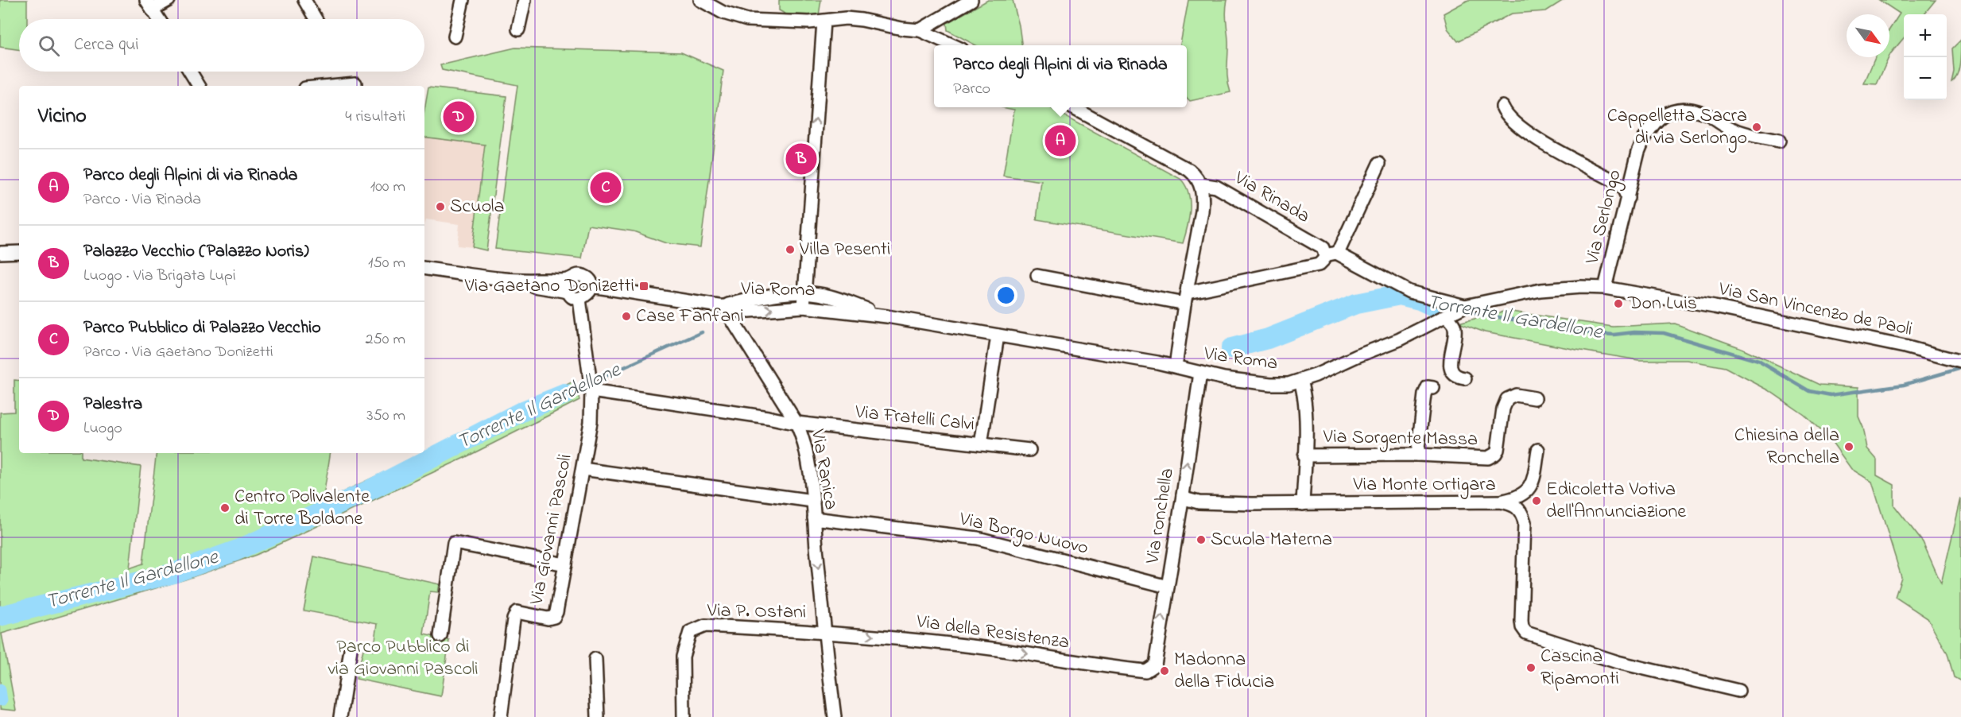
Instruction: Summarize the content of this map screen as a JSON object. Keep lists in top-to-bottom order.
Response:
{
  "streets": {
    "street": [
      "Via Rinada",
      "Via Serlongo",
      "Via Roma",
      "Via San Vincenzo de Paoli",
      "Via Fratelli Calvi",
      "Via Sorgente Massa",
      "Via Ranica",
      "Via Monte Ortigara",
      "Via ronchella",
      "Via Giovanni Pascoli",
      "Via Borgo Nuovo",
      "Via P. Ostani",
      "Via della Resistenza"
    ]
  },
  "crossings": [
    ["Via Rinada", "Via Roma"],
    ["Via Serlongo", "Via Roma"],
    ["Via Serlongo", "Via San Vincenzo de Paoli"],
    ["Via Roma", "Via San Vincenzo de Paoli"],
    ["Via Roma", "Via Sorgente Massa"],
    ["Via Roma", "Via Ranica"],
    ["Via Roma", "Via ronchella"],
    ["Via Fratelli Calvi", "Via Ranica"],
    ["Via Fratelli Calvi", "Via Giovanni Pascoli"],
    ["Via Sorgente Massa", "Via Monte Ortigara"],
    ["Via Ranica", "Via Borgo Nuovo"],
    ["Via Ranica", "Via P. Ostani"],
    ["Via Ranica", "Via della Resistenza"],
    ["Via Monte Ortigara", "Via ronchella"],
    ["Via ronchella", "Via Borgo Nuovo"],
    ["Via ronchella", "Via della Resistenza"],
    ["Via P. Ostani", "Via della Resistenza"]
  ],
  "one_way": ["Via ronchella", "Via della Resistenza"],
  "water": ["Torrente Il Gardellone"],
  "parks": ["Parco Pubblico di via Giovanni Pascoli"],
  "places": {
    "other": [
      "Cappelletta Sacra di via Serlongo",
      "Scuola",
      "Villa Pesenti",
      "Don Luis",
      "Case Fanfani",
      "Chiesina della Ronchella",
      "Edicoletta Votiva dell'Annunciazione",
      "Centro Polivalente di Torre Boldone",
      "Scuola Materna",
      "Cascina Ripamonti",
      "Madonna della Fiducia"
    ],
    "transit": ["Via Gaetano Donizetti"]
  },
  "north": "bottom right",
  "page": {
    "map_buttons": ["+", "−"],
    "search": "Cerca qui",
    "popup": ["Parco degli Alpini di via Rinada", "Parco"],
    "heading": ["Vicino", "4 risultati"],
    "pins": [
      "D",
      "A",
      "B",
      "C"
    ],
    "list": [
      {
        "mark": "A",
        "name": "Parco degli Alpini di via Rinada",
        "note": "Parco · Via Rinada",
        "value": "100 m"
      },
      {
        "mark": "B",
        "name": "Palazzo Vecchio (Palazzo Noris)",
        "note": "Luogo · Via Brigata Lupi",
        "value": "150 m"
      },
      {
        "mark": "C",
        "name": "Parco Pubblico di Palazzo Vecchio",
        "note": "Parco · Via Gaetano Donizetti",
        "value": "250 m"
      },
      {
        "mark": "D",
        "name": "Palestra",
        "note": "Luogo",
        "value": "350 m"
      }
    ]
  }
}
